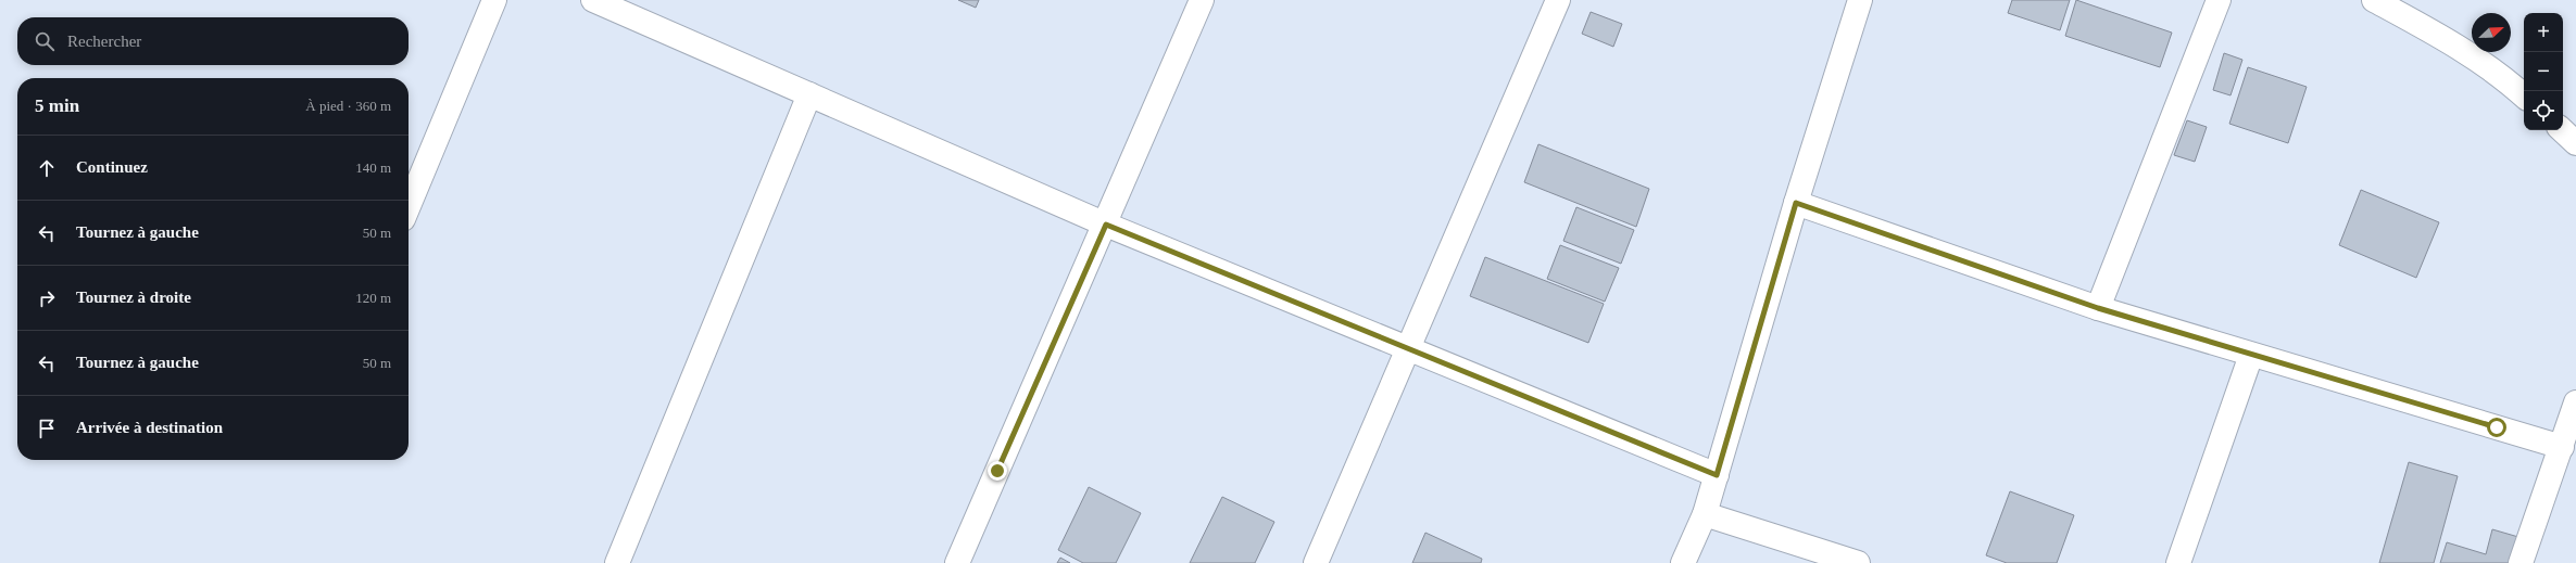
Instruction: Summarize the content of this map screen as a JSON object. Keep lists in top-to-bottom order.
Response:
{
  "north": "top right",
  "page": {
    "map_buttons": ["+", "−"],
    "search": "Rechercher",
    "heading": ["5 min", "À pied · 360 m"],
    "list": [
      ["Continuez", "140 m"],
      ["Tournez à gauche", "50 m"],
      ["Tournez à droite", "120 m"],
      ["Tournez à gauche", "50 m"],
      "Arrivée à destination"
    ]
  }
}
